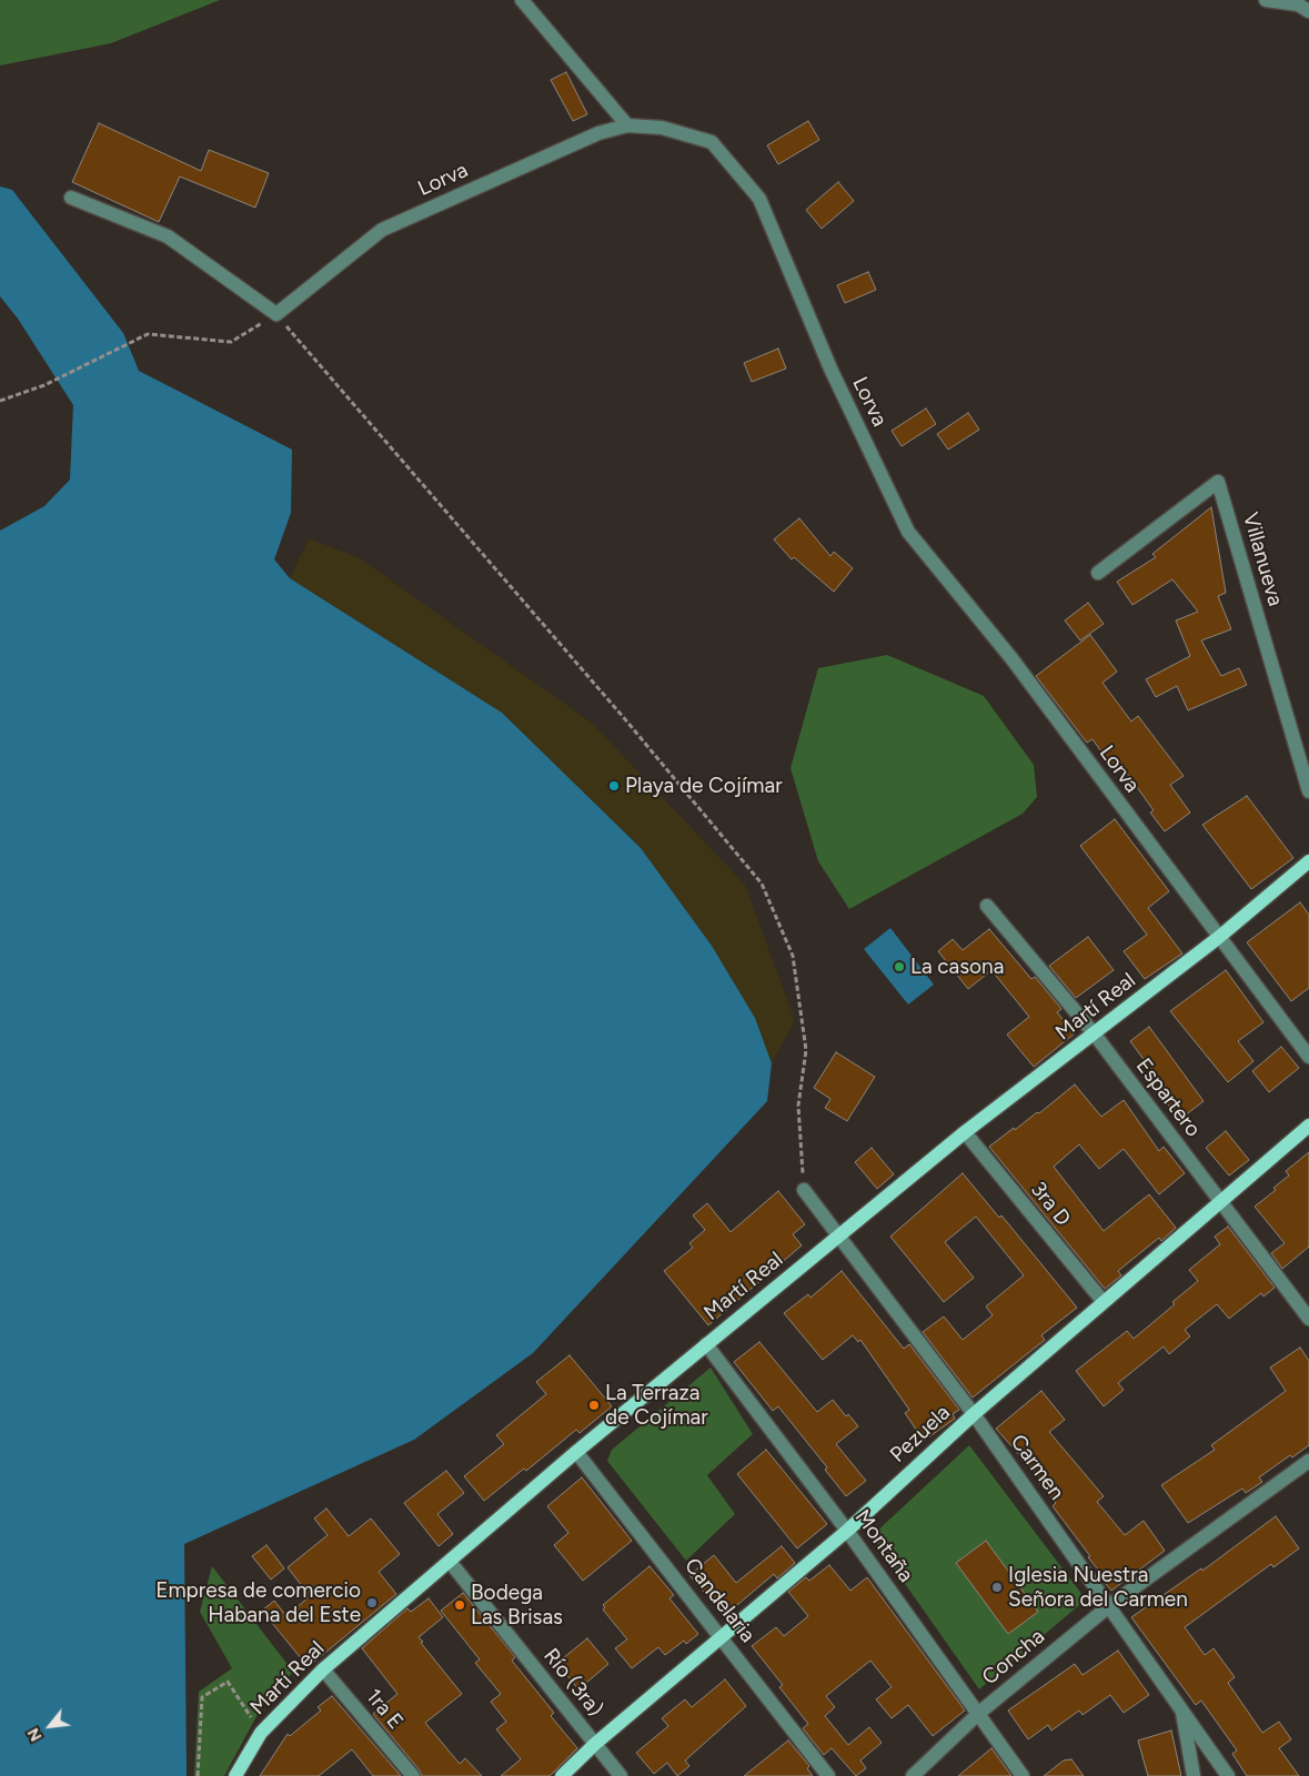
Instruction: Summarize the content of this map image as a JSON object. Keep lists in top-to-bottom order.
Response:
{
  "streets": {
    "main road": ["Martí Real", "Pezuela"],
    "street": [
      "Lorva",
      "Villanueva",
      "Espartero",
      "3ra D",
      "Carmen",
      "Montaña",
      "Candelaria",
      "Concha",
      "Río (3ra)",
      "1ra E"
    ]
  },
  "crossings": [
    ["Lorva", "Martí Real"],
    ["Martí Real", "Espartero"],
    ["Martí Real", "3ra D"],
    ["Martí Real", "Carmen"],
    ["Martí Real", "Montaña"],
    ["Martí Real", "Candelaria"],
    ["Martí Real", "Río (3ra)"],
    ["Martí Real", "1ra E"],
    ["Espartero", "Pezuela"],
    ["3ra D", "Pezuela"],
    ["Pezuela", "Carmen"],
    ["Pezuela", "Montaña"],
    ["Pezuela", "Candelaria"],
    ["Pezuela", "Río (3ra)"],
    ["Carmen", "Concha"],
    ["Montaña", "Concha"]
  ],
  "places": [
    "Playa de Cojímar",
    "La casona",
    "La Terraza de Cojímar",
    "Iglesia Nuestra Señora del Carmen",
    "Empresa de comercio Habana del Este",
    "Bodega Las Brisas"
  ],
  "north": "bottom left"
}
